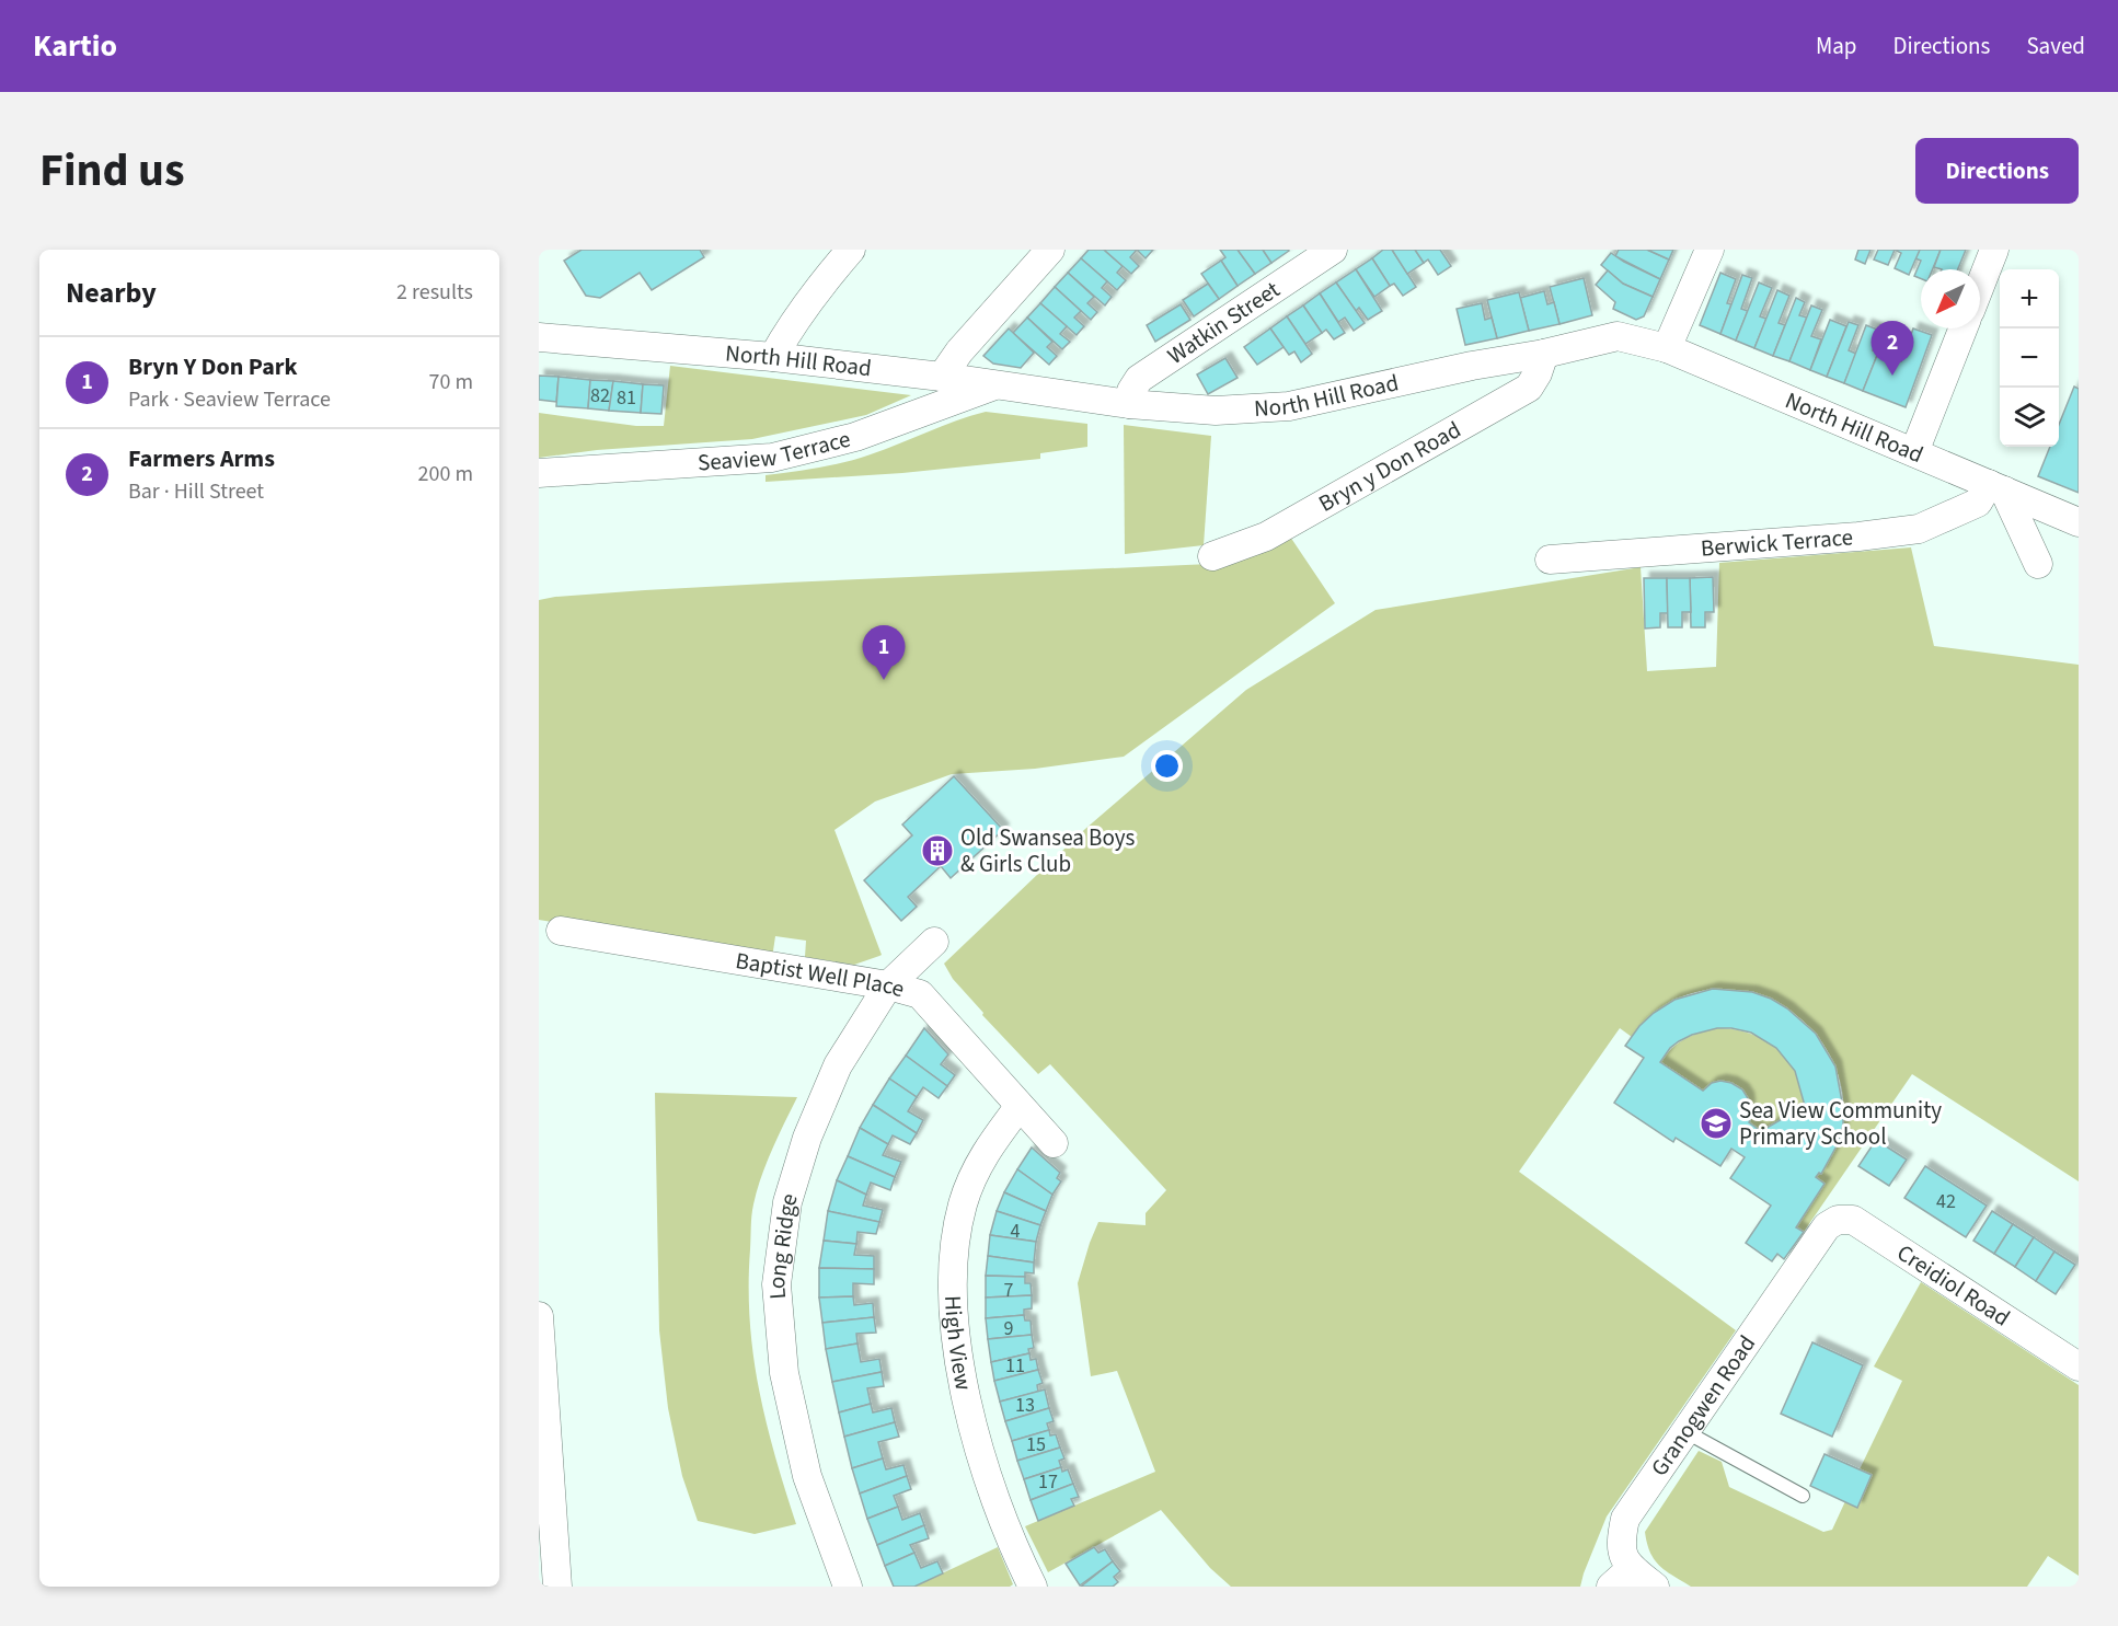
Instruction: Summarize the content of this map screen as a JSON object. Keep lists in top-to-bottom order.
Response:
{
  "streets": {
    "street": [
      "Watkin Street",
      "North Hill Road",
      "Seaview Terrace",
      "Bryn y Don Road",
      "Berwick Terrace",
      "Baptist Well Place",
      "Long Ridge",
      "Creidiol Road",
      "High View",
      "Granogwen Road"
    ]
  },
  "crossings": [
    ["Watkin Street", "North Hill Road"],
    ["North Hill Road", "Seaview Terrace"],
    ["North Hill Road", "Bryn y Don Road"],
    ["North Hill Road", "Berwick Terrace"],
    ["Baptist Well Place", "Long Ridge"],
    ["Baptist Well Place", "High View"],
    ["Creidiol Road", "Granogwen Road"]
  ],
  "places": {
    "building": ["Old Swansea Boys & Girls Club"],
    "school or university": ["Sea View Community Primary School"]
  },
  "house_numbers": [
    "82",
    "81",
    "42",
    "4",
    "7",
    "9",
    "11",
    "13",
    "15",
    "17"
  ],
  "north": "bottom left",
  "page": {
    "header": "Kartio",
    "nav": ["Map", "Directions", "Saved"],
    "title": "Find us",
    "buttons": "Directions",
    "heading": ["Nearby", "2 results"],
    "map_buttons": ["+", "−"],
    "pins": ["2", "1"],
    "list": [
      {
        "mark": "1",
        "name": "Bryn Y Don Park",
        "note": "Park · Seaview Terrace",
        "value": "70 m"
      },
      {
        "mark": "2",
        "name": "Farmers Arms",
        "note": "Bar · Hill Street",
        "value": "200 m"
      }
    ]
  }
}
